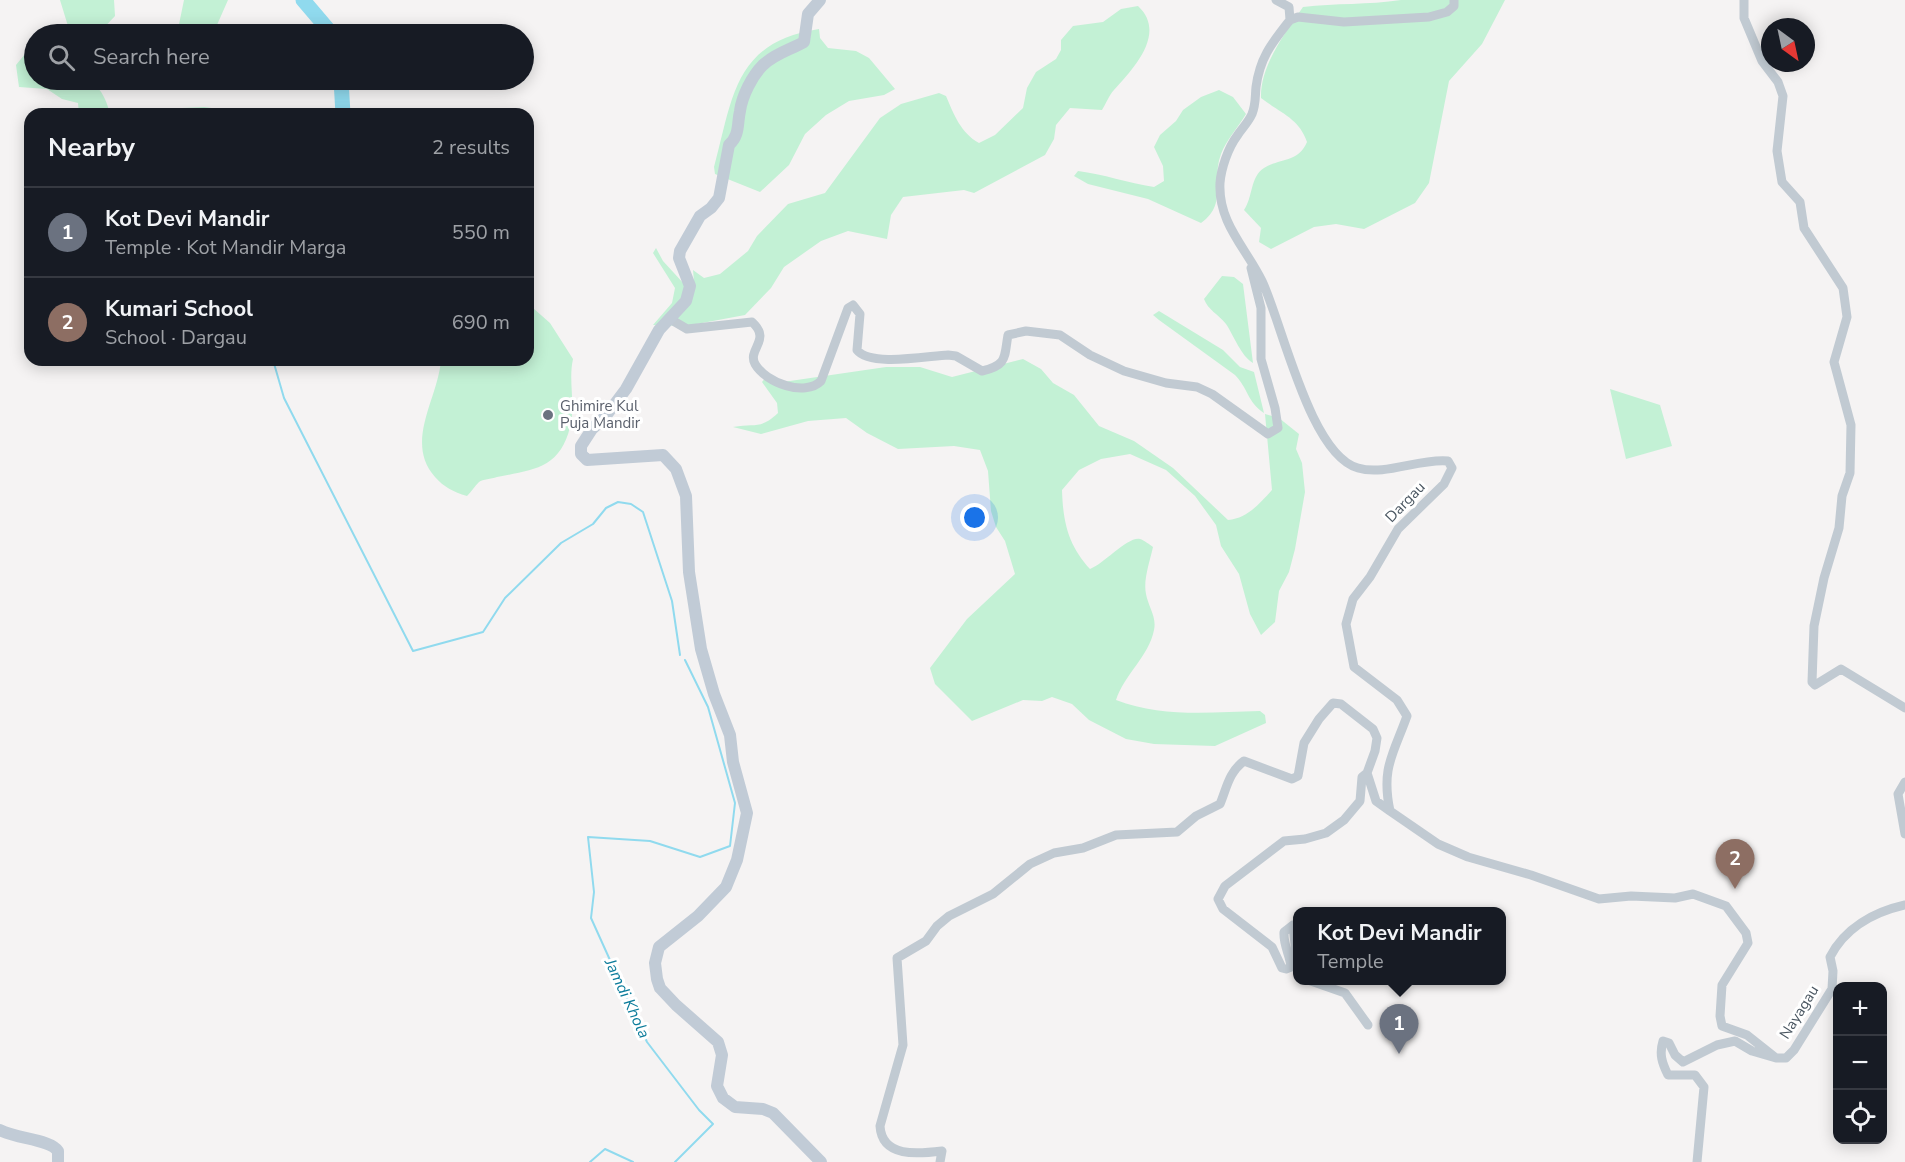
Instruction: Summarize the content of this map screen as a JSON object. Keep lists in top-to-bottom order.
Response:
{
  "streets": {
    "street": ["Dargau", "Nayagau"]
  },
  "crossings": [
    ["Dargau", "Nayagau"]
  ],
  "water": ["Jamdi Khola"],
  "places": ["Ghimire Kul Puja Mandir"],
  "north": "bottom right",
  "page": {
    "search": "Search here",
    "heading": ["Nearby", "2 results"],
    "list": [
      {
        "mark": "1",
        "name": "Kot Devi Mandir",
        "note": "Temple · Kot Mandir Marga",
        "value": "550 m"
      },
      {
        "mark": "2",
        "name": "Kumari School",
        "note": "School · Dargau",
        "value": "690 m"
      }
    ],
    "pins": ["2", "1"],
    "popup": ["Kot Devi Mandir", "Temple"],
    "map_buttons": ["+", "−"]
  }
}
